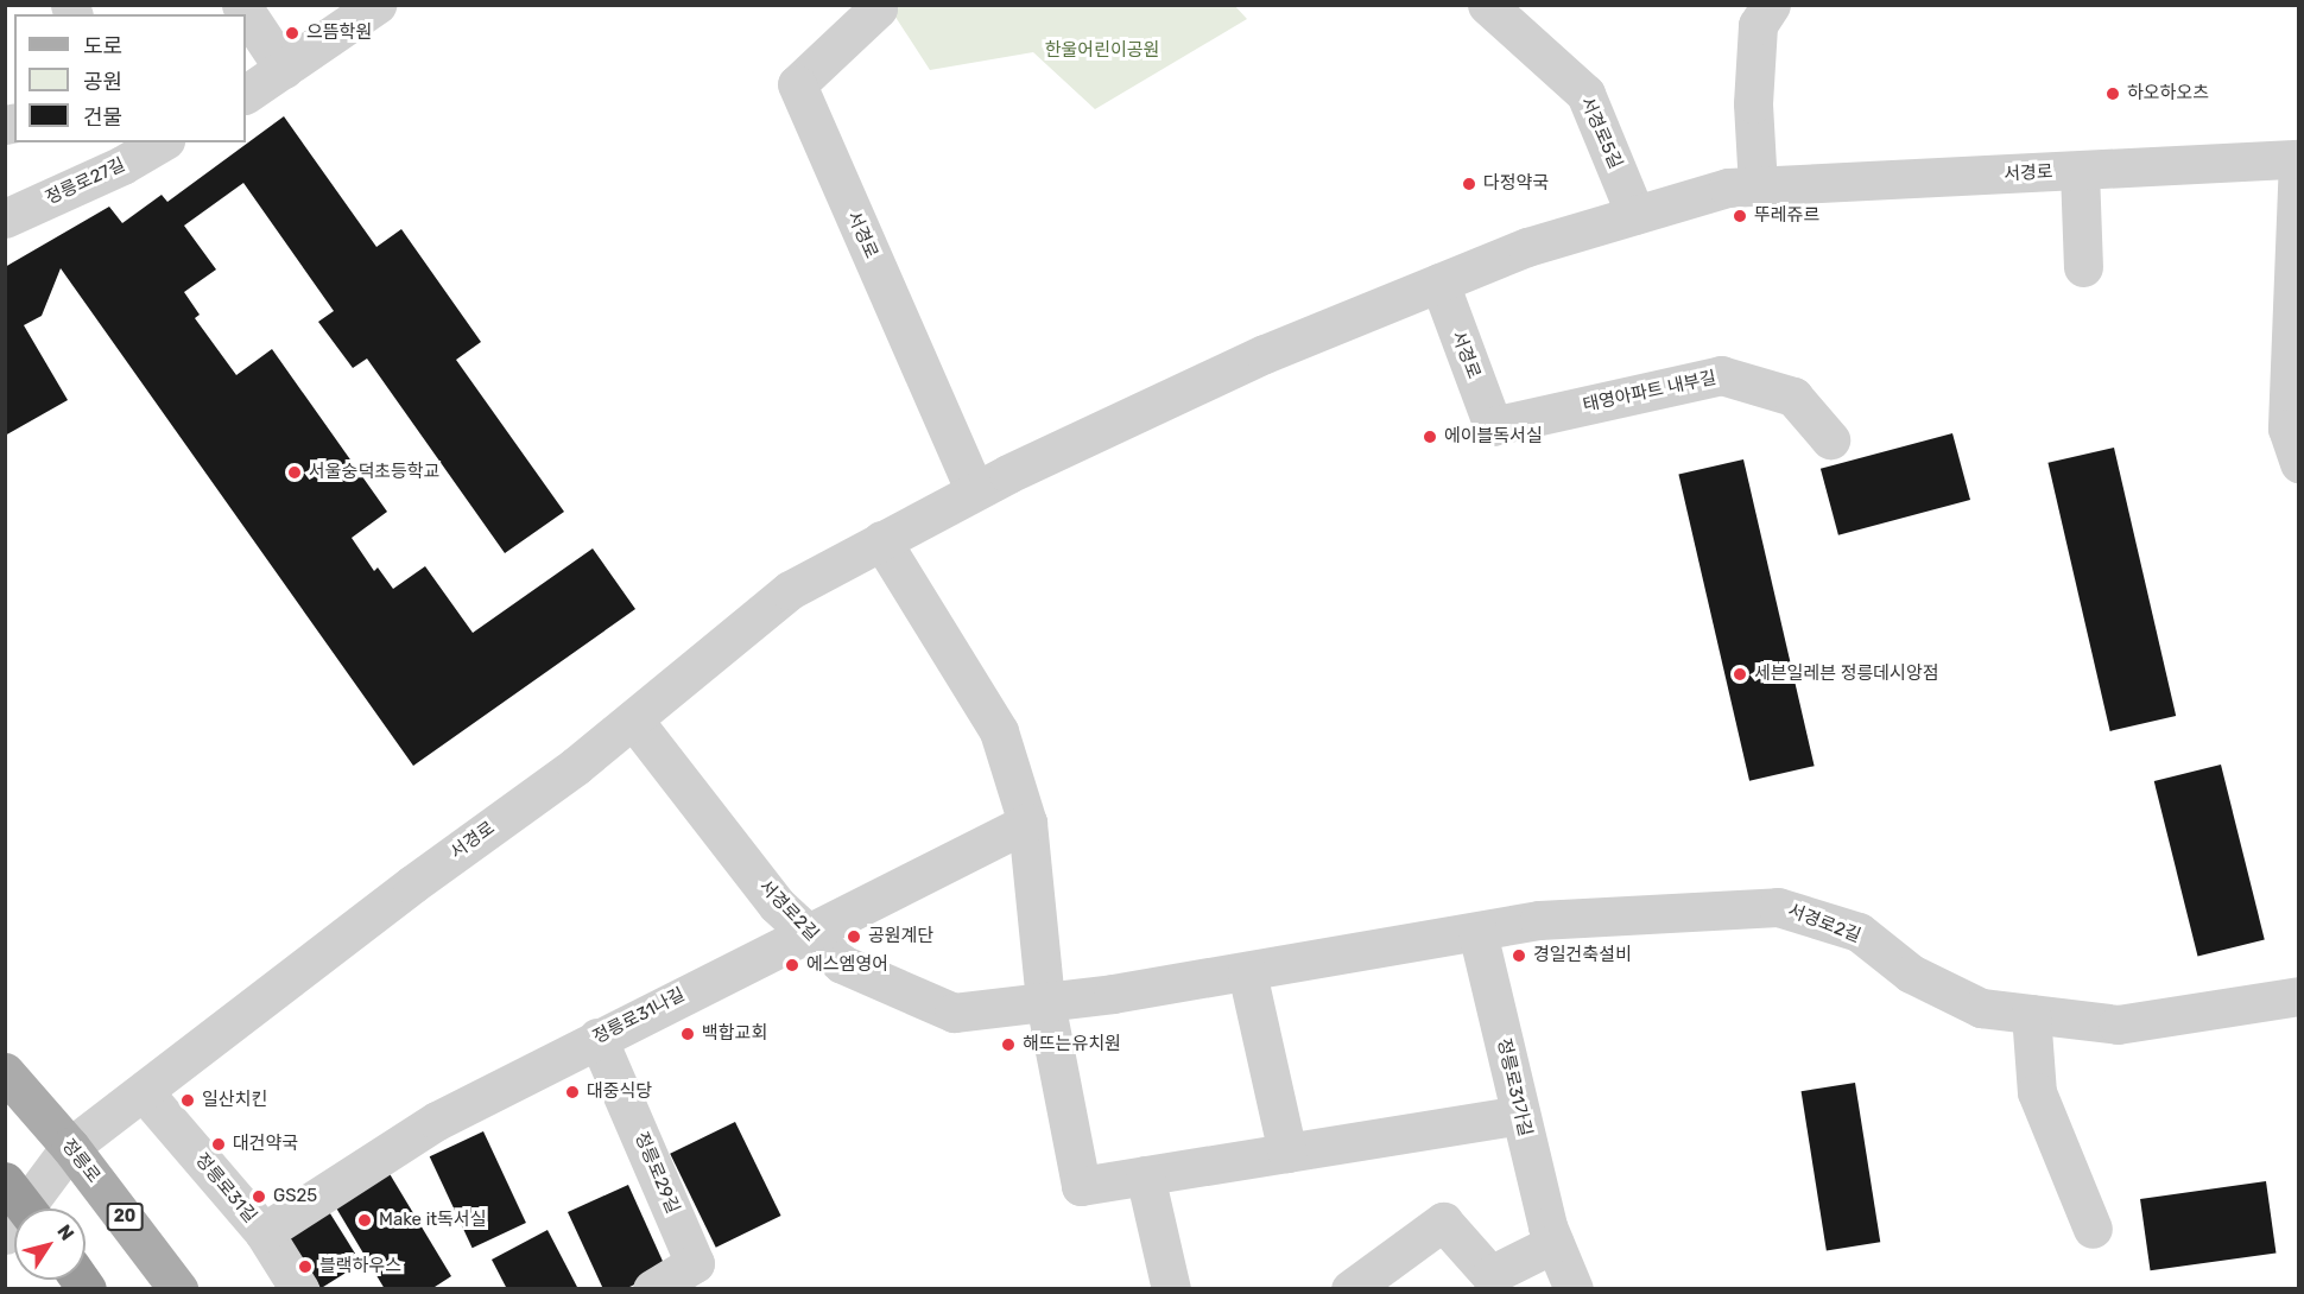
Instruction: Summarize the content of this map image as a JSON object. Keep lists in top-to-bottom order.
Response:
{
  "streets": {
    "main road": ["정릉로", "20"],
    "street": [
      "서경로5길",
      "서경로",
      "정릉로27길",
      "태영아파트 내부길",
      "서경로2길",
      "정릉로31나길",
      "정릉로31가길",
      "정릉로29길",
      "정릉로31길"
    ]
  },
  "crossings": [
    ["서경로5길", "서경로"],
    ["서경로", "태영아파트 내부길"],
    ["서경로", "서경로2길"],
    ["서경로", "정릉로"],
    ["서경로", "정릉로31길"],
    ["서경로2길", "정릉로31나길"],
    ["서경로2길", "정릉로31가길"],
    ["정릉로31나길", "정릉로29길"],
    ["정릉로31나길", "정릉로31길"]
  ],
  "parks": ["한울어린이공원"],
  "places": [
    "으뜸학원",
    "하오하오츠",
    "다정약국",
    "뚜레쥬르",
    "에이블독서실",
    "서울숭덕초등학교",
    "세븐일레븐 정릉데시앙점",
    "공원계단",
    "경일건축설비",
    "에스엠영어",
    "백합교회",
    "해뜨는유치원",
    "대중식당",
    "일산치킨",
    "대건약국",
    "GS25",
    "Make it독서실",
    "블랙하우스"
  ],
  "legend": ["도로", "공원", "건물"],
  "north": "top right"
}
